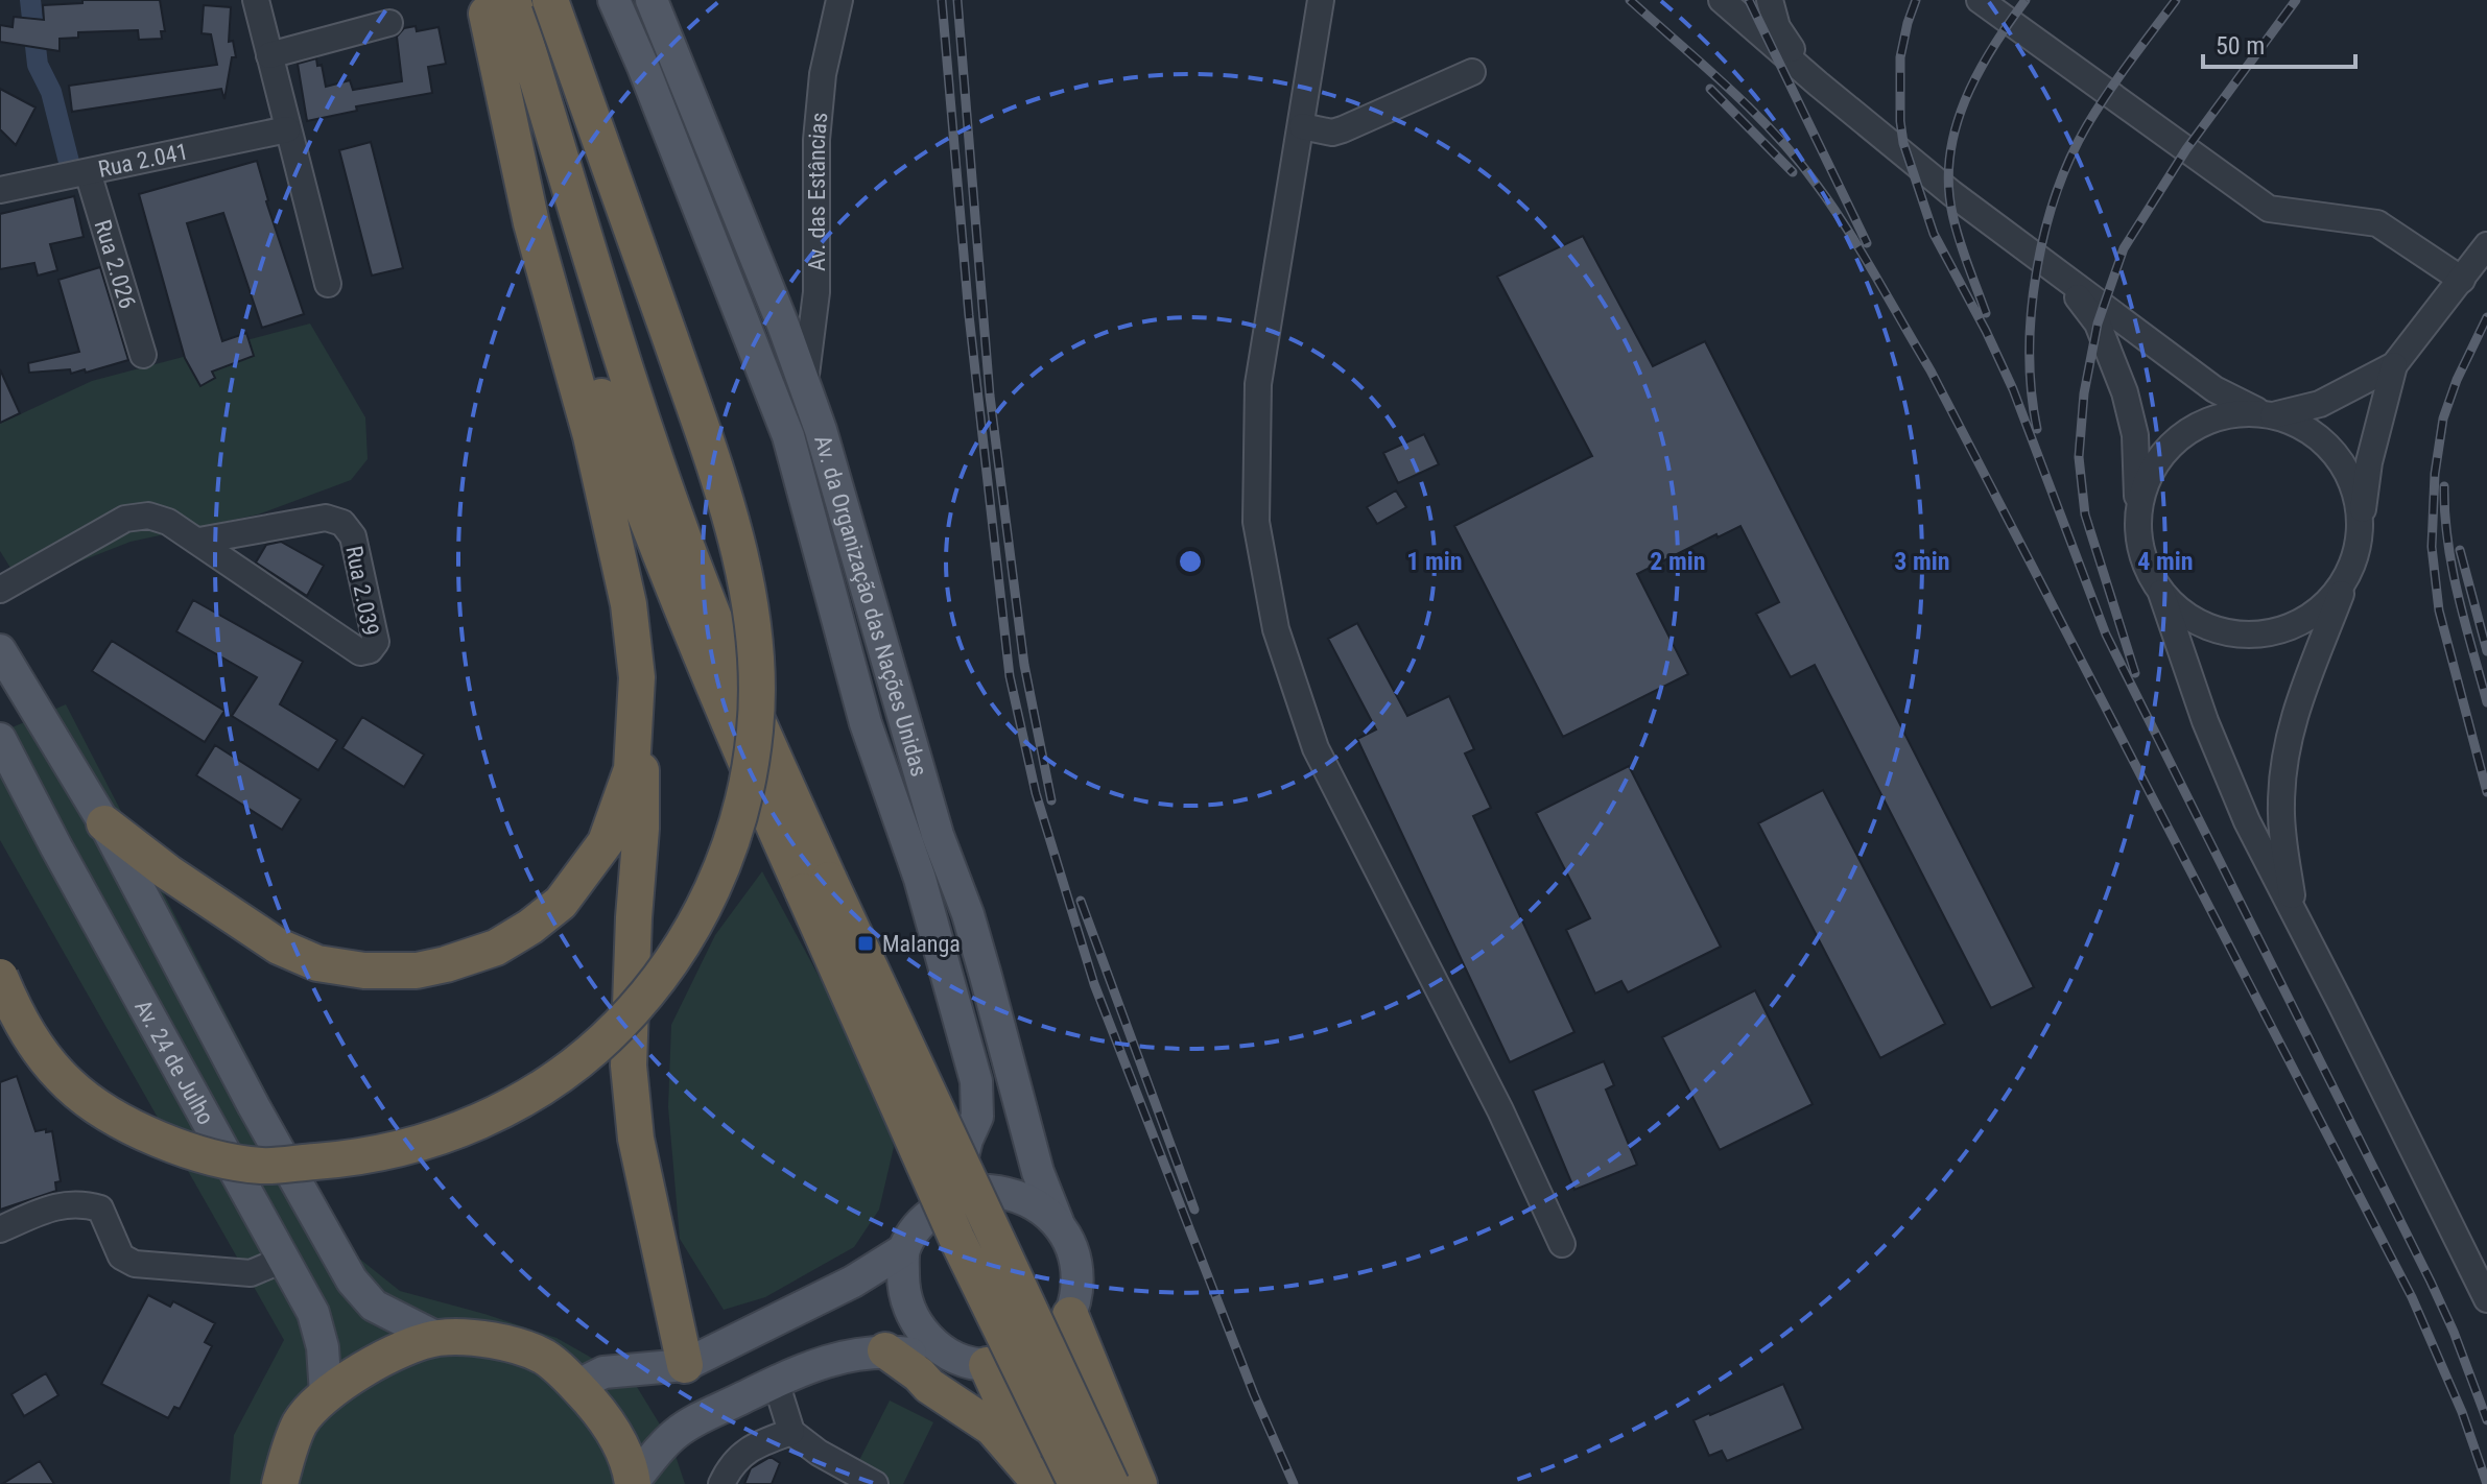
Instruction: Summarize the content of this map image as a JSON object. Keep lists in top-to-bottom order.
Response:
{
  "streets": {
    "main road": ["Av. da Organização das Nações Unidas", "Av. 24 de Julho"],
    "street": [
      "Rua 2.041",
      "Av. das Estâncias",
      "Rua 2.026",
      "Rua 2.039"
    ]
  },
  "crossings": [
    ["Rua 2.041", "Rua 2.026"],
    ["Av. das Estâncias", "Av. da Organização das Nações Unidas"]
  ],
  "places": {
    "transit": ["Malanga"]
  },
  "scale_bar": "50 m",
  "rings": [
    "1 min",
    "2 min",
    "3 min",
    "4 min"
  ]
}
